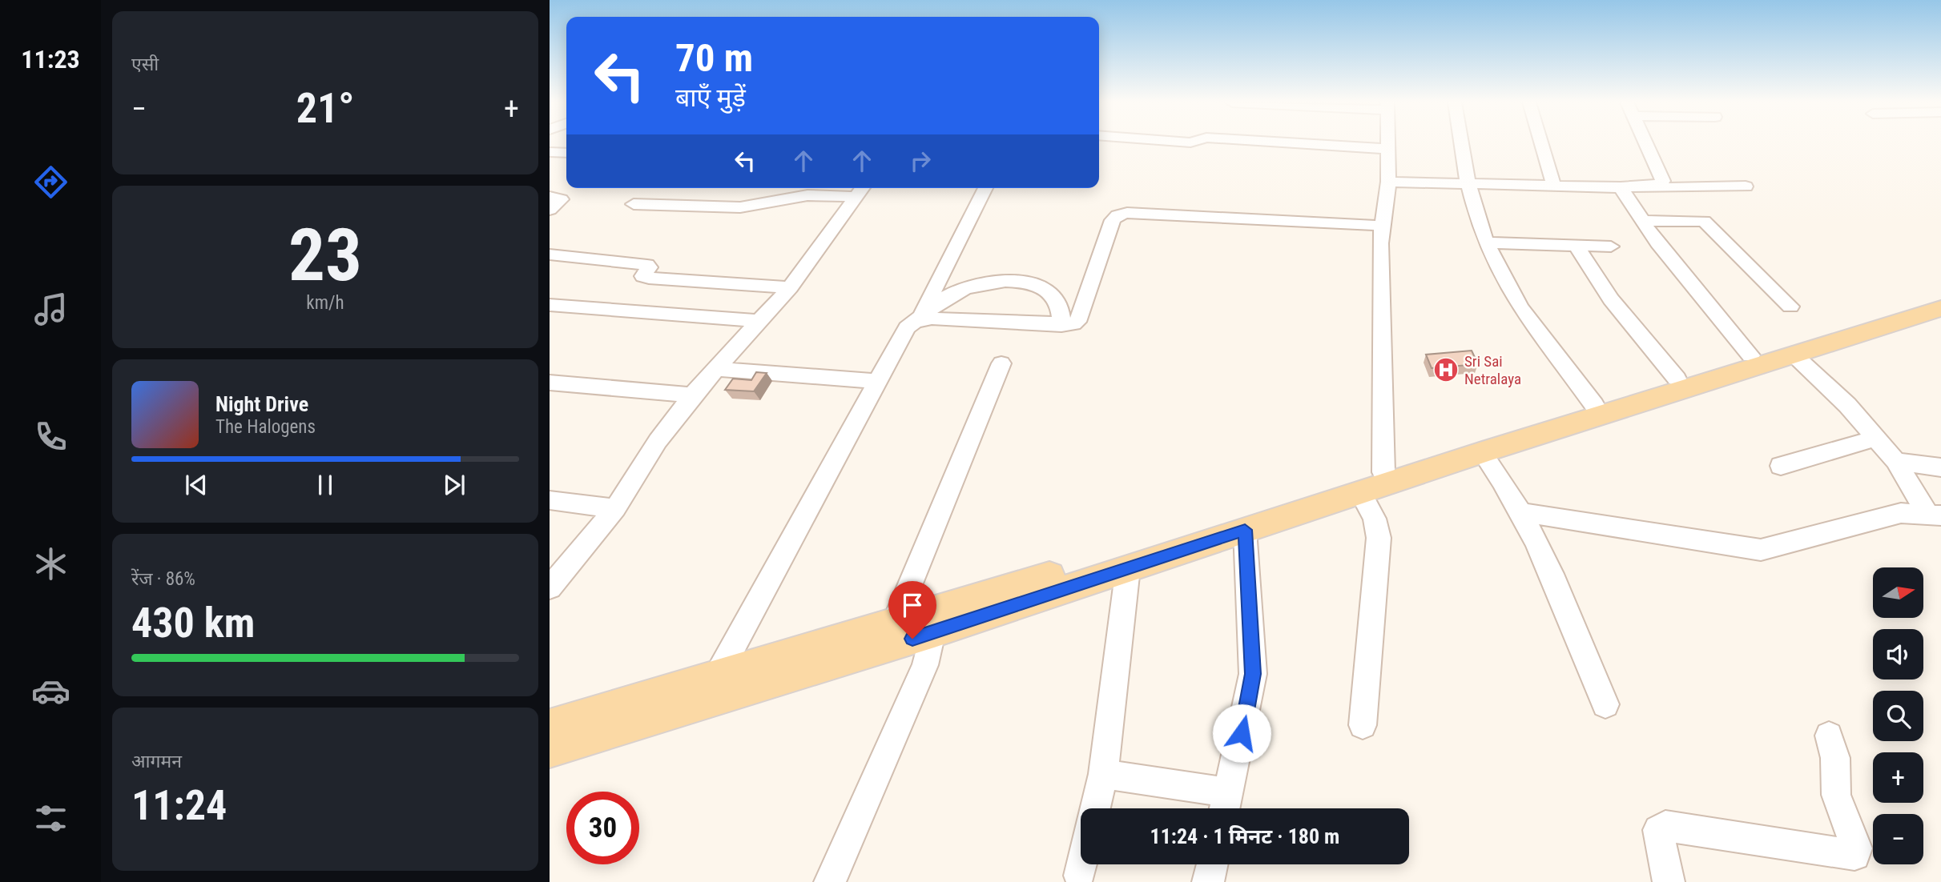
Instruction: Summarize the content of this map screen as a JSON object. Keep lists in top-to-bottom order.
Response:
{
  "places": {
    "hospital": ["Sri Sai Netralaya"]
  },
  "north": "right",
  "page": {
    "tabs": "11:23",
    "tile": [
      "एसी",
      ["23", "km/h"],
      ["रेंज · 86%", "430 km"],
      ["आगमन", "11:24"]
    ],
    "turn": ["70 m", "बाएँ मुड़ें"],
    "heat": ["−", "21°", "+"],
    "song": ["Night Drive", "The Halogens"],
    "map_buttons": ["+", "−"],
    "limit": "30",
    "trip": "11:24 · 1 मिनट · 180 m"
  }
}
